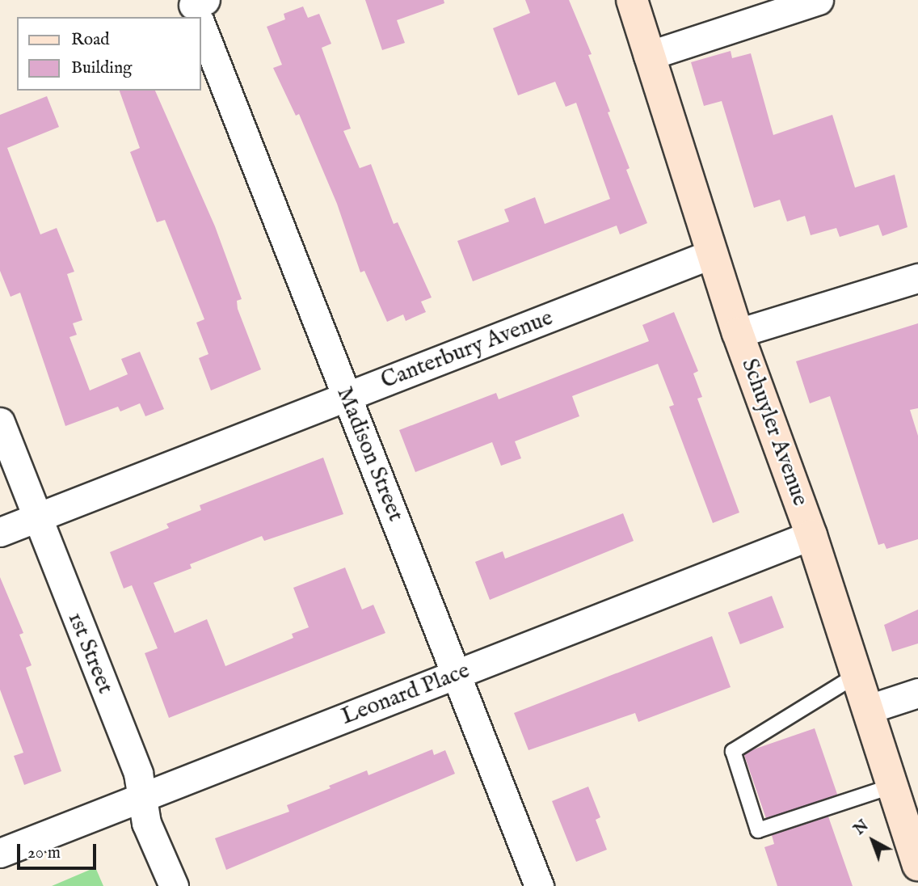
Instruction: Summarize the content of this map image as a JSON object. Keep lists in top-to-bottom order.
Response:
{
  "streets": {
    "street": [
      "Canterbury Avenue",
      "Schuyler Avenue",
      "Madison Street",
      "1st Street",
      "Leonard Place"
    ]
  },
  "crossings": [
    ["Canterbury Avenue", "Schuyler Avenue"],
    ["Canterbury Avenue", "Madison Street"],
    ["Canterbury Avenue", "1st Street"],
    ["Schuyler Avenue", "Leonard Place"],
    ["Madison Street", "Leonard Place"],
    ["1st Street", "Leonard Place"]
  ],
  "legend": ["Road", "Building"],
  "scale_bar": "20 m",
  "north": "top left"
}
